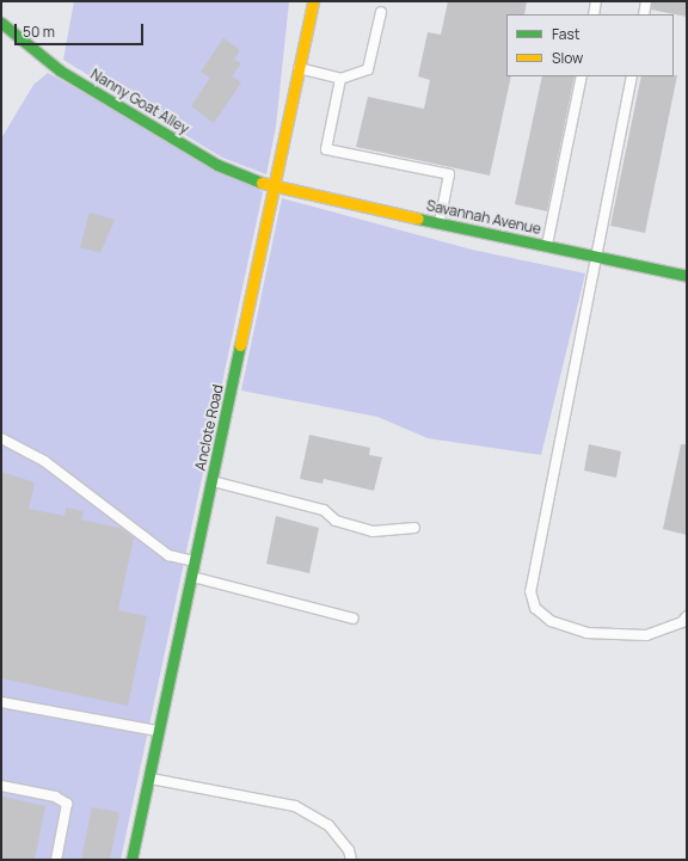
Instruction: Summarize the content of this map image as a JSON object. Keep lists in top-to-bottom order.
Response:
{
  "streets": {
    "street": ["Nanny Goat Alley", "Savannah Avenue", "Anclote Road"]
  },
  "crossings": [
    ["Nanny Goat Alley", "Savannah Avenue"],
    ["Nanny Goat Alley", "Anclote Road"],
    ["Savannah Avenue", "Anclote Road"]
  ],
  "legend": ["Fast", "Slow"],
  "scale_bar": "50 m"
}
